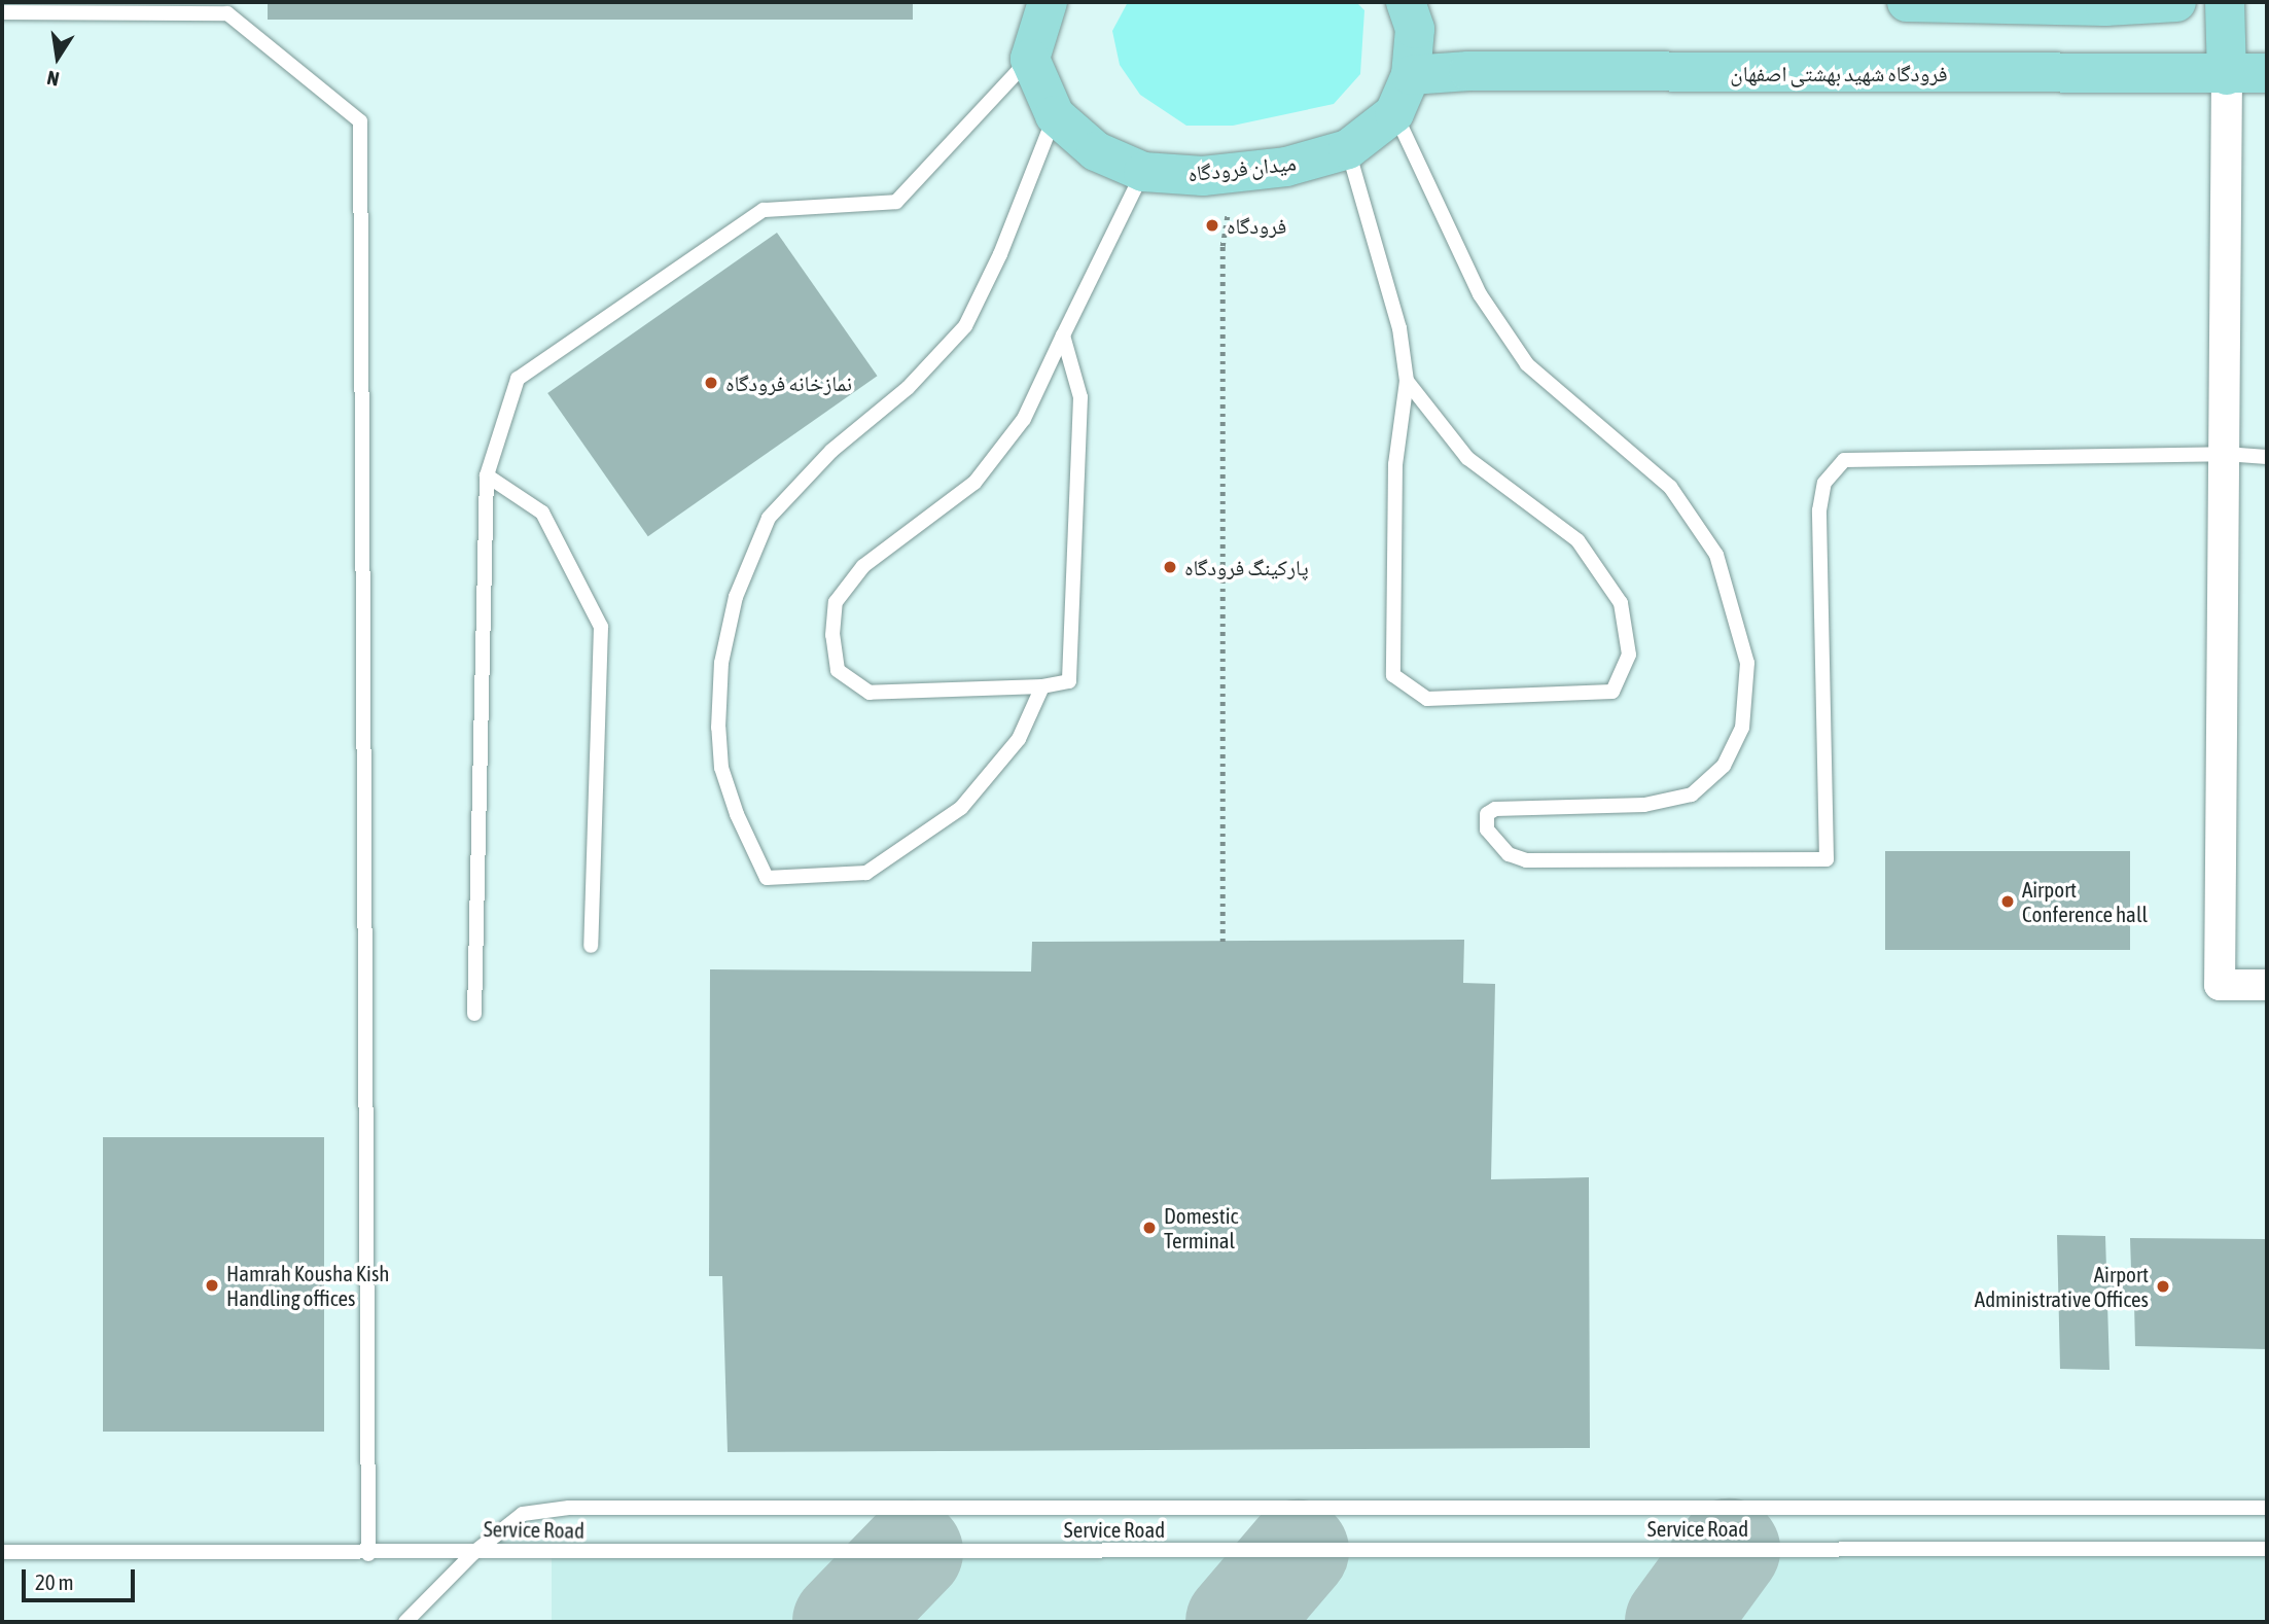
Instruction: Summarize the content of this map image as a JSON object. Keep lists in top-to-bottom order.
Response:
{
  "streets": {
    "main road": ["فرودگاه شهید بهشتی اصفهان", "میدان فرودگاه"],
    "lane": ["Service Road"]
  },
  "crossings": [
    ["فرودگاه شهید بهشتی اصفهان", "میدان فرودگاه"]
  ],
  "places": [
    "فرودگاه",
    "نمازخانه فرودگاه",
    "پارکینگ فرودگاه",
    "Airport Conference hall",
    "Domestic Terminal",
    "Hamrah Kousha Kish Handling offices",
    "Airport Administrative Offices"
  ],
  "scale_bar": "20 m",
  "north": "bottom"
}
